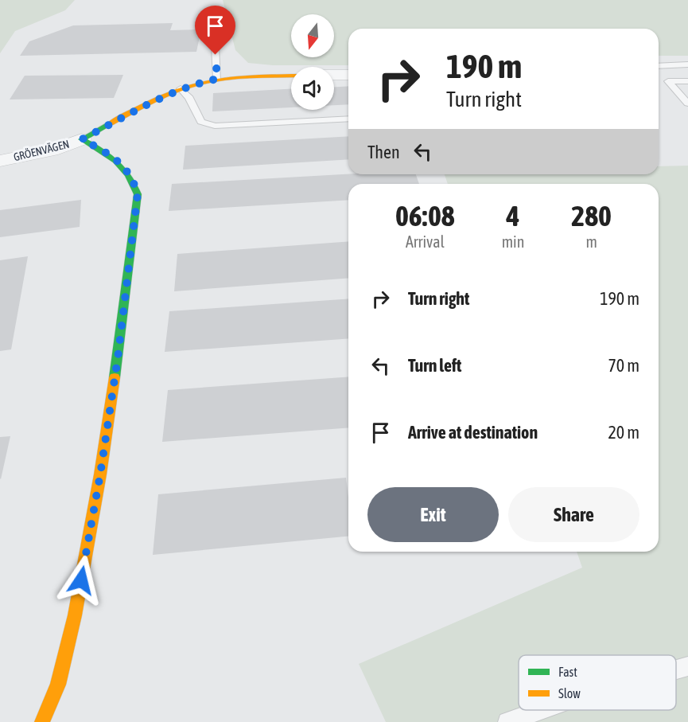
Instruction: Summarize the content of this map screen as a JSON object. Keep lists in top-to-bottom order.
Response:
{
  "streets": {
    "street": ["GRÖENVÄGEN"]
  },
  "legend": ["Fast", "Slow"],
  "north": "bottom",
  "page": {
    "turn": ["190 m", "Turn right"],
    "then": "Then",
    "eta": [
      "06:08",
      "Arrival",
      "4",
      "min",
      "280",
      "m"
    ],
    "list": [
      {
        "name": "Turn right",
        "value": "190 m"
      },
      {
        "name": "Turn left",
        "value": "70 m"
      },
      {
        "name": "Arrive at destination",
        "value": "20 m"
      }
    ],
    "buttons": ["Exit", "Share"]
  }
}
